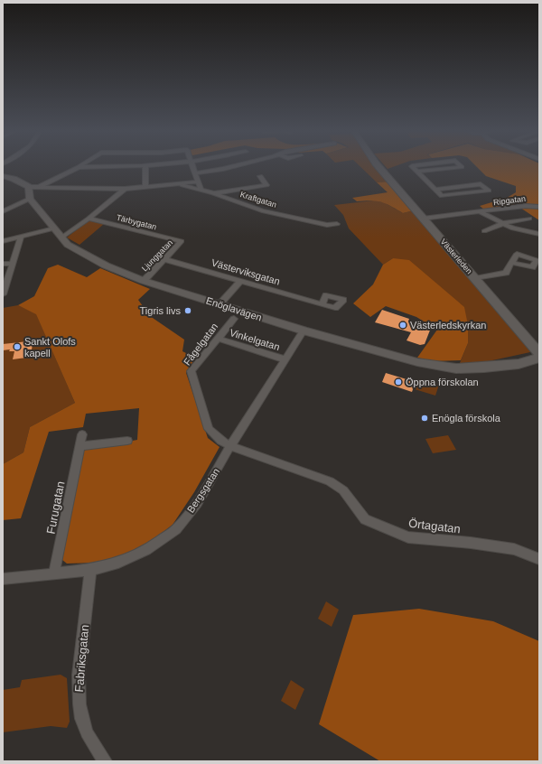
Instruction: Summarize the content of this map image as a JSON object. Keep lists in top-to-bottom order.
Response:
{
  "streets": {
    "street": [
      "Kraftgatan",
      "Ripgatan",
      "Tärbygatan",
      "Ljunggatan",
      "Västerleden",
      "Västerviksgatan",
      "Enöglavägen",
      "Vinkelgatan",
      "Fågelgatan",
      "Bergsgatan",
      "Furugatan",
      "Örtagatan",
      "Fabriksgatan"
    ]
  },
  "crossings": [
    ["Ripgatan", "Västerleden"],
    ["Tärbygatan", "Ljunggatan"],
    ["Ljunggatan", "Västerviksgatan"],
    ["Ljunggatan", "Enöglavägen"],
    ["Västerleden", "Enöglavägen"],
    ["Enöglavägen", "Bergsgatan"],
    ["Vinkelgatan", "Fågelgatan"],
    ["Vinkelgatan", "Bergsgatan"],
    ["Fågelgatan", "Örtagatan"],
    ["Bergsgatan", "Furugatan"],
    ["Bergsgatan", "Örtagatan"],
    ["Bergsgatan", "Fabriksgatan"]
  ],
  "places": [
    "Tigris livs",
    "Västerledskyrkan",
    "Sankt Olofs kapell",
    "Öppna förskolan",
    "Enögla förskola"
  ]
}
